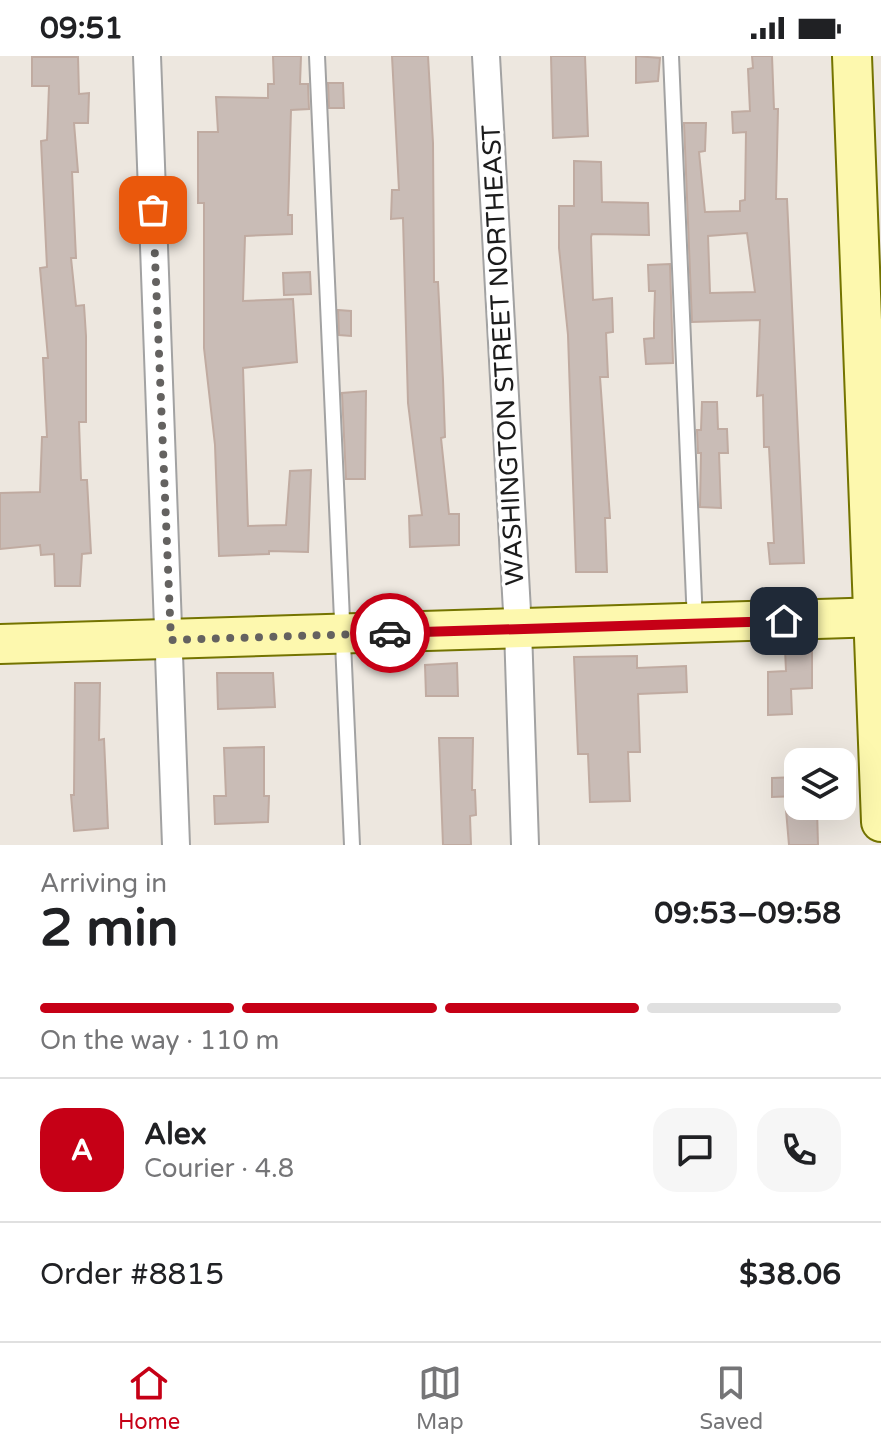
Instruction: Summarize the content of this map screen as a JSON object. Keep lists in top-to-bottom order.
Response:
{
  "streets": {
    "street": ["WASHINGTON STREET NORTHEAST"]
  },
  "page": {
    "status": "09:51",
    "heading": ["2 min", "Arriving in", "09:53–09:58"],
    "panel": [
      "Alex",
      "Courier · 4.8",
      "Order #8815",
      "$38.06"
    ],
    "bar": "On the way · 110 m",
    "round": "A",
    "tabs": ["Home", "Map", "Saved"]
  }
}
